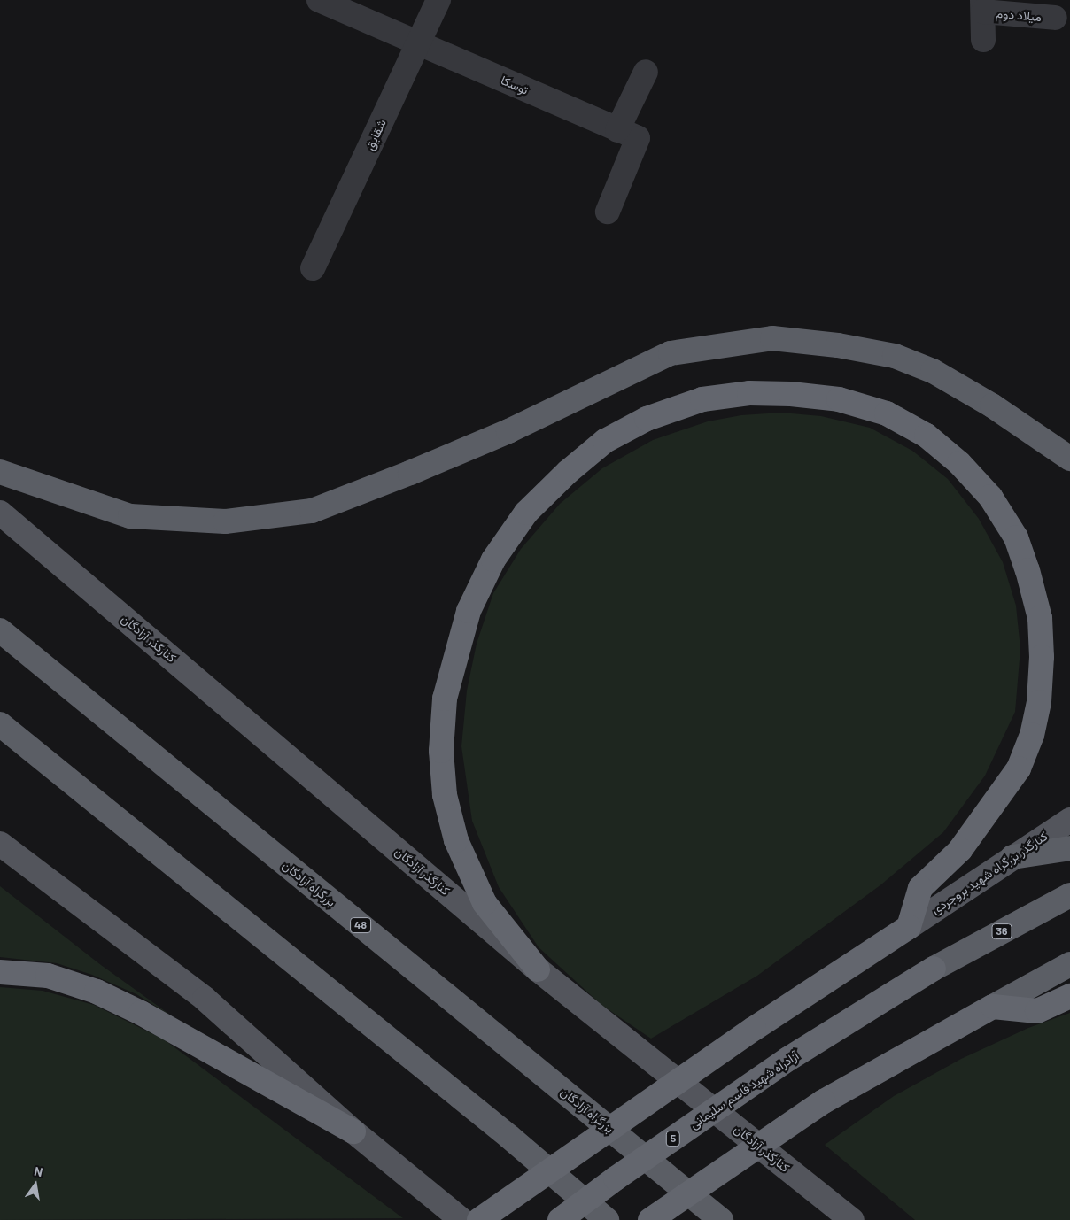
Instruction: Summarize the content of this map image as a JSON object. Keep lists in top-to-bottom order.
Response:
{
  "streets": {
    "highway": [
      "بزرگراه آزادگان",
      "48",
      "36",
      "آزادراه شهید قاسم سلیمانی",
      "5"
    ],
    "main road": ["کنارگذر آزادگان", "کنارگذر بزرگراه شهید بروجردی"],
    "street": ["میلاد دوم", "توسکا", "شقایق"]
  },
  "crossings": [
    ["توسکا", "شقایق"],
    ["36", "آزادراه شهید قاسم سلیمانی"]
  ],
  "north": "top"
}
